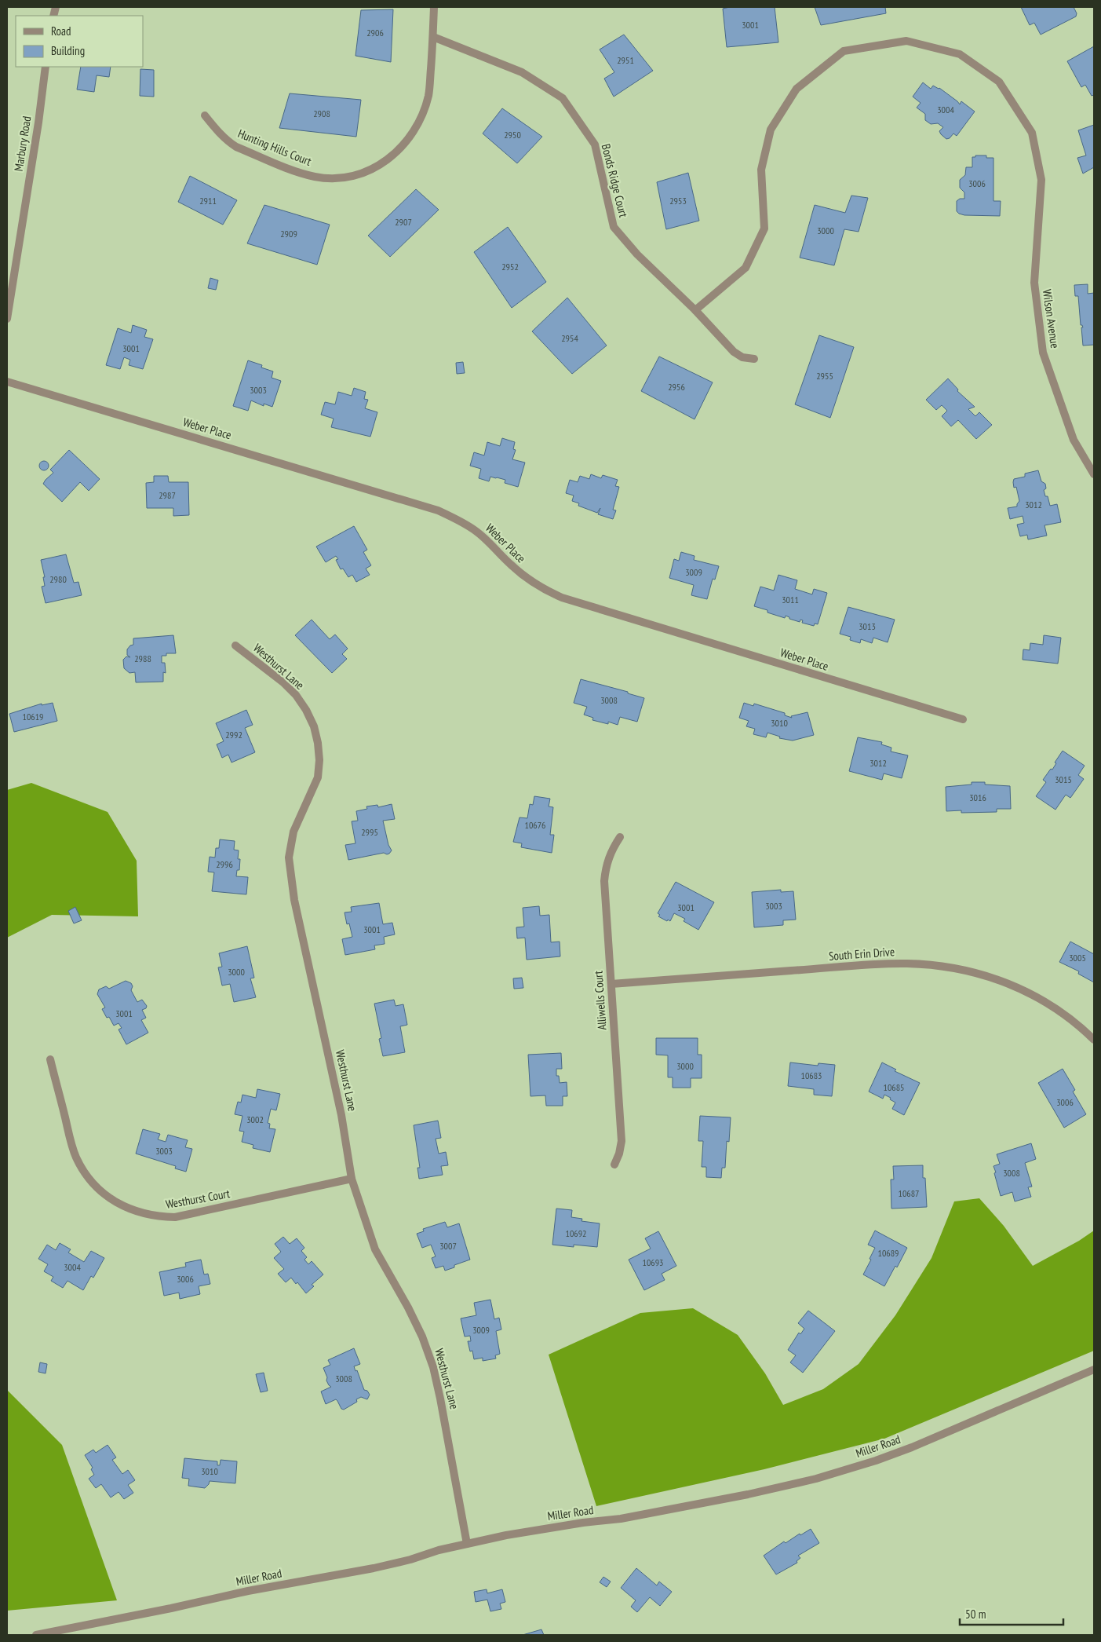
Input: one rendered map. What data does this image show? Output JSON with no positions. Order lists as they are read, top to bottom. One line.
{"streets":{"street":["Marbury Road","Hunting Hills Court","Bonds Ridge Court","Wilson Avenue","Weber Place","Westhurst Lane","South Erin Drive","Alliwells Court","Westhurst Court","Miller Road"]},"crossings":[["Hunting Hills Court","Bonds Ridge Court"],["Bonds Ridge Court","Wilson Avenue"],["Westhurst Lane","Westhurst Court"],["Westhurst Lane","Miller Road"],["South Erin Drive","Alliwells Court"]],"house_numbers":["3001","2906","2951","3004","2908","2950","3006","2911","2953","2907","3000","2909","2952","2954","3001","2955","2956","3003","2987","3012","3009","2980","3011","3013","2988","3008","10619","3010","2992","3012","3015","3016","10676","2995","2996","3003","3001","3001","3005","3000","3001","3000","10683","10685","3006","3002","3003","3008","10687","10692","3007","10689","10693","3004","3006","3009","3008","3010"],"legend":["Road","Building"],"scale_bar":"50 m"}
